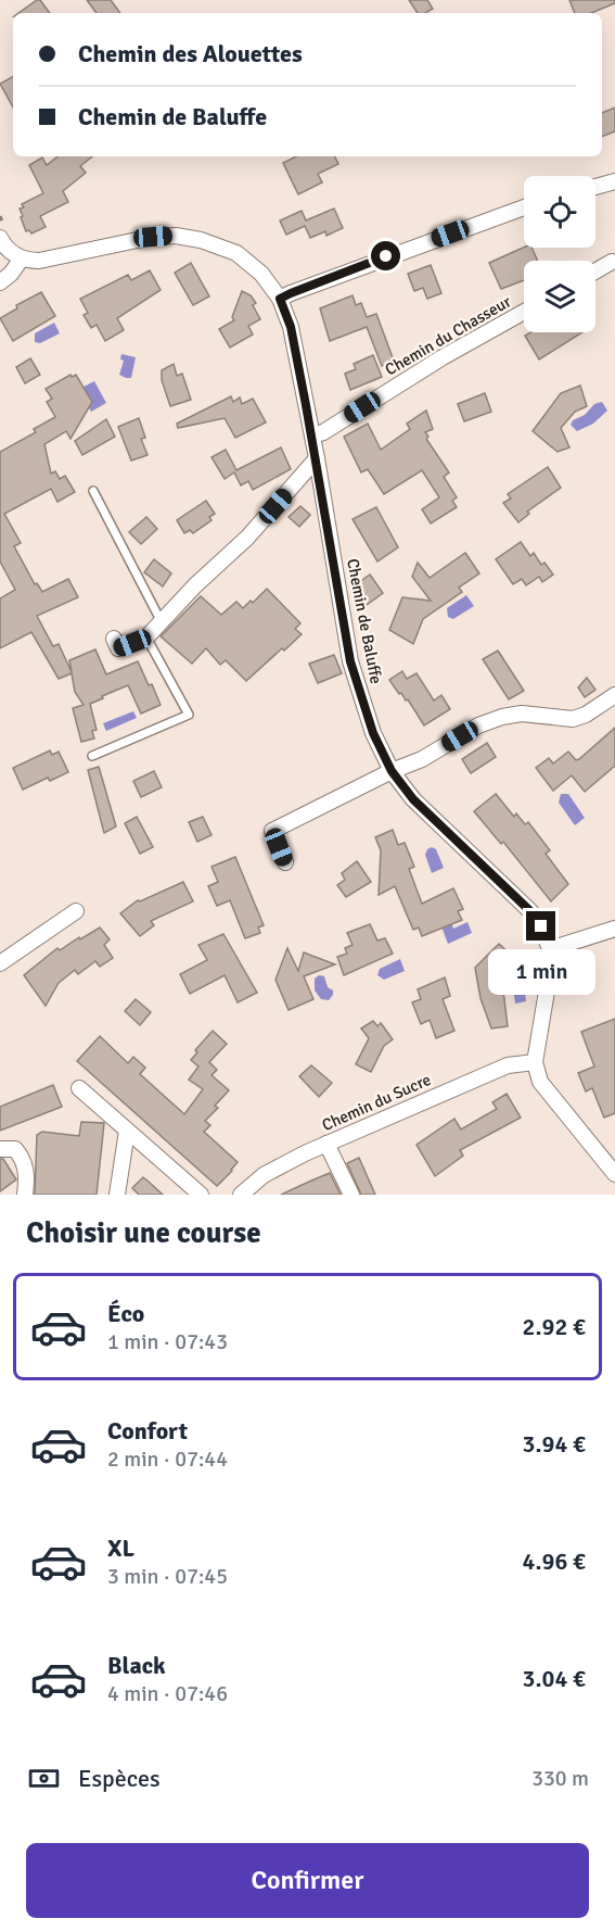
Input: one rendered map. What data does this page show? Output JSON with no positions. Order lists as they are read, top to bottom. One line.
{"streets":{"street":["Chemin du Chasseur","Chemin de Baluffe","Chemin du Sucre"]},"crossings":[["Chemin du Chasseur","Chemin de Baluffe"],["Chemin de Baluffe","Chemin du Sucre"]],"page":{"banner":["Chemin des Alouettes","Chemin de Baluffe"],"bubble":"1 min","heading":"Choisir une course","list":[{"name":"Éco","note":"1 min · 07:43","value":"2.92 €"},{"name":"Confort","note":"2 min · 07:44","value":"3.94 €"},{"name":"XL","note":"3 min · 07:45","value":"4.96 €"},{"name":"Black","note":"4 min · 07:46","value":"3.04 €"}],"pay":["Espèces","330 m"],"buttons":"Confirmer"}}
